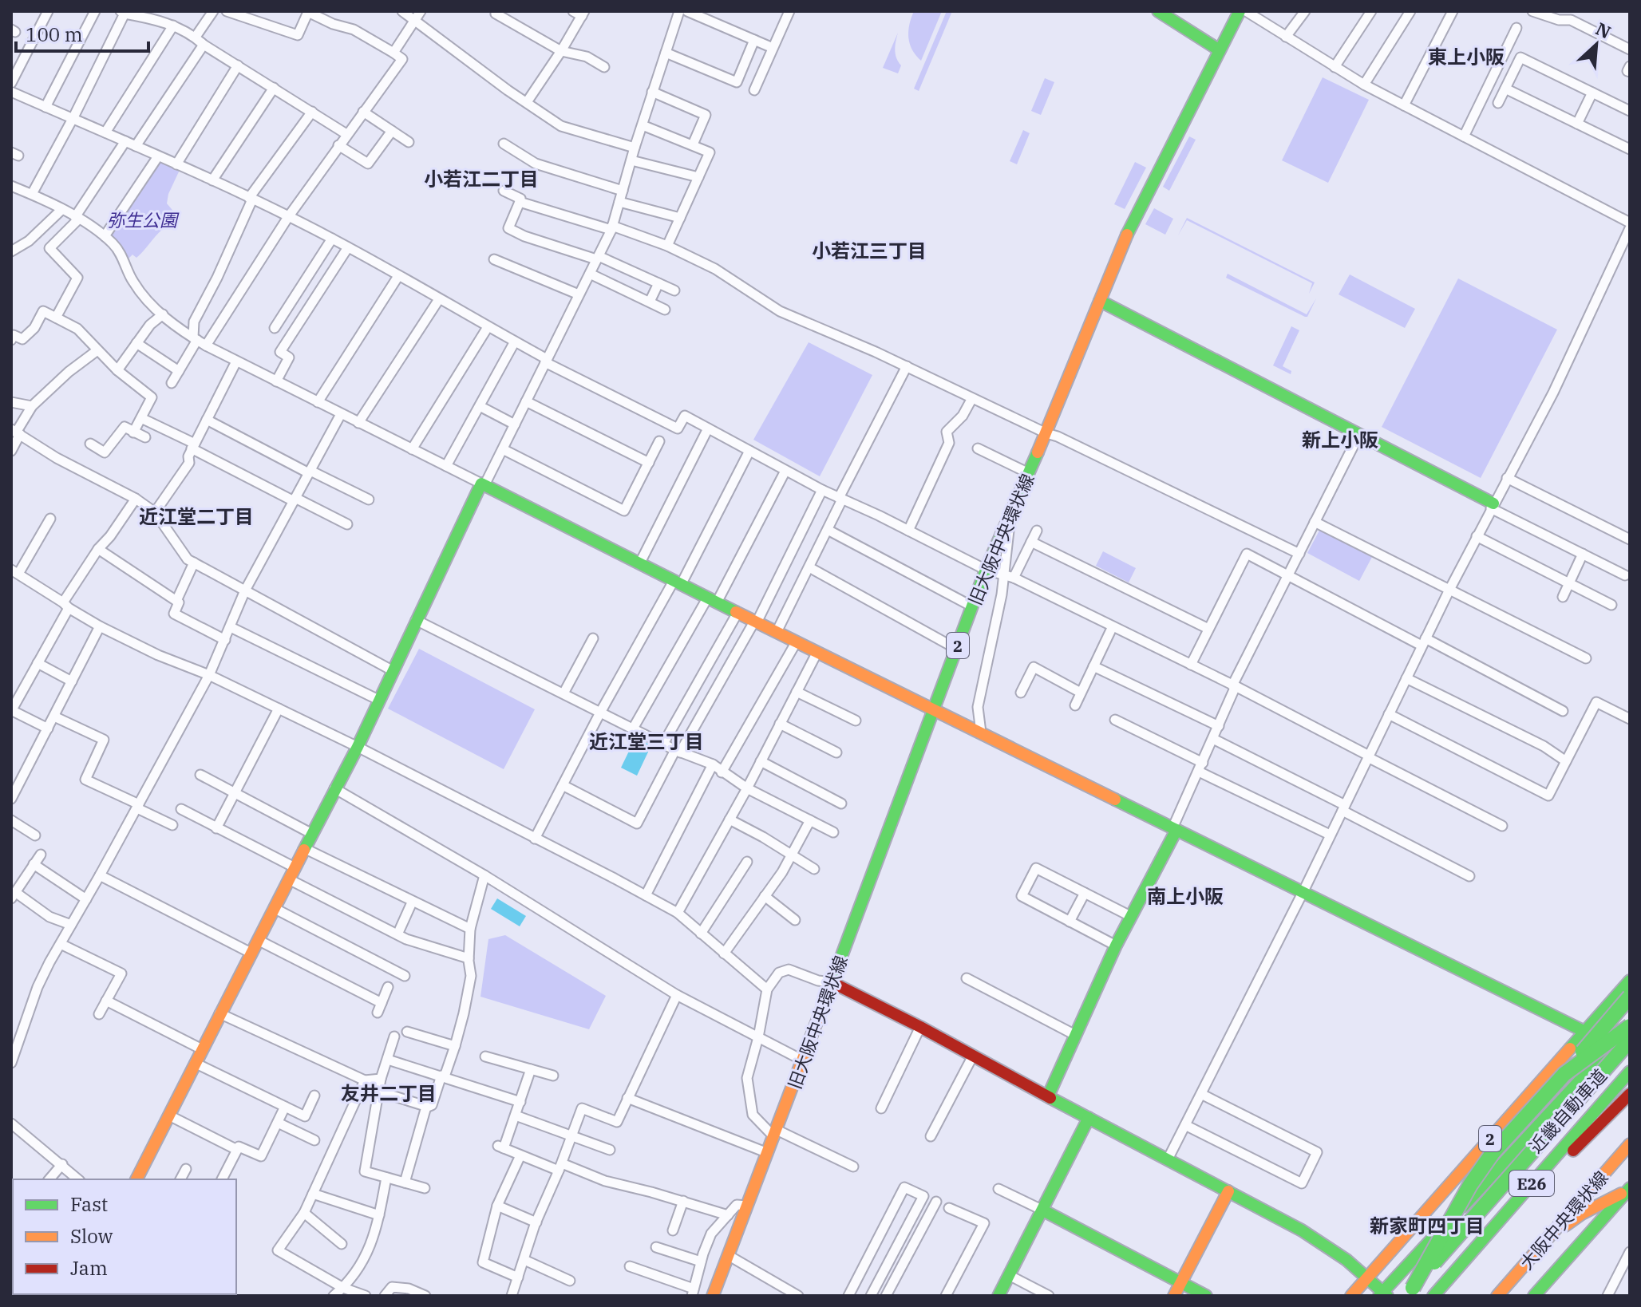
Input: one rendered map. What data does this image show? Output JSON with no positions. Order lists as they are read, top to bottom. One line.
{"streets":{"main road":["旧大阪中央環状線","2","近畿自動車道","E26","大阪中央環状線"]},"districts":["東上小阪","小若江二丁目","小若江三丁目","新上小阪","近江堂二丁目","近江堂三丁目","南上小阪","友井二丁目","新家町四丁目"],"parks":["弥生公園"],"legend":["Fast","Slow","Jam"],"scale_bar":"100 m","north":"top right"}
